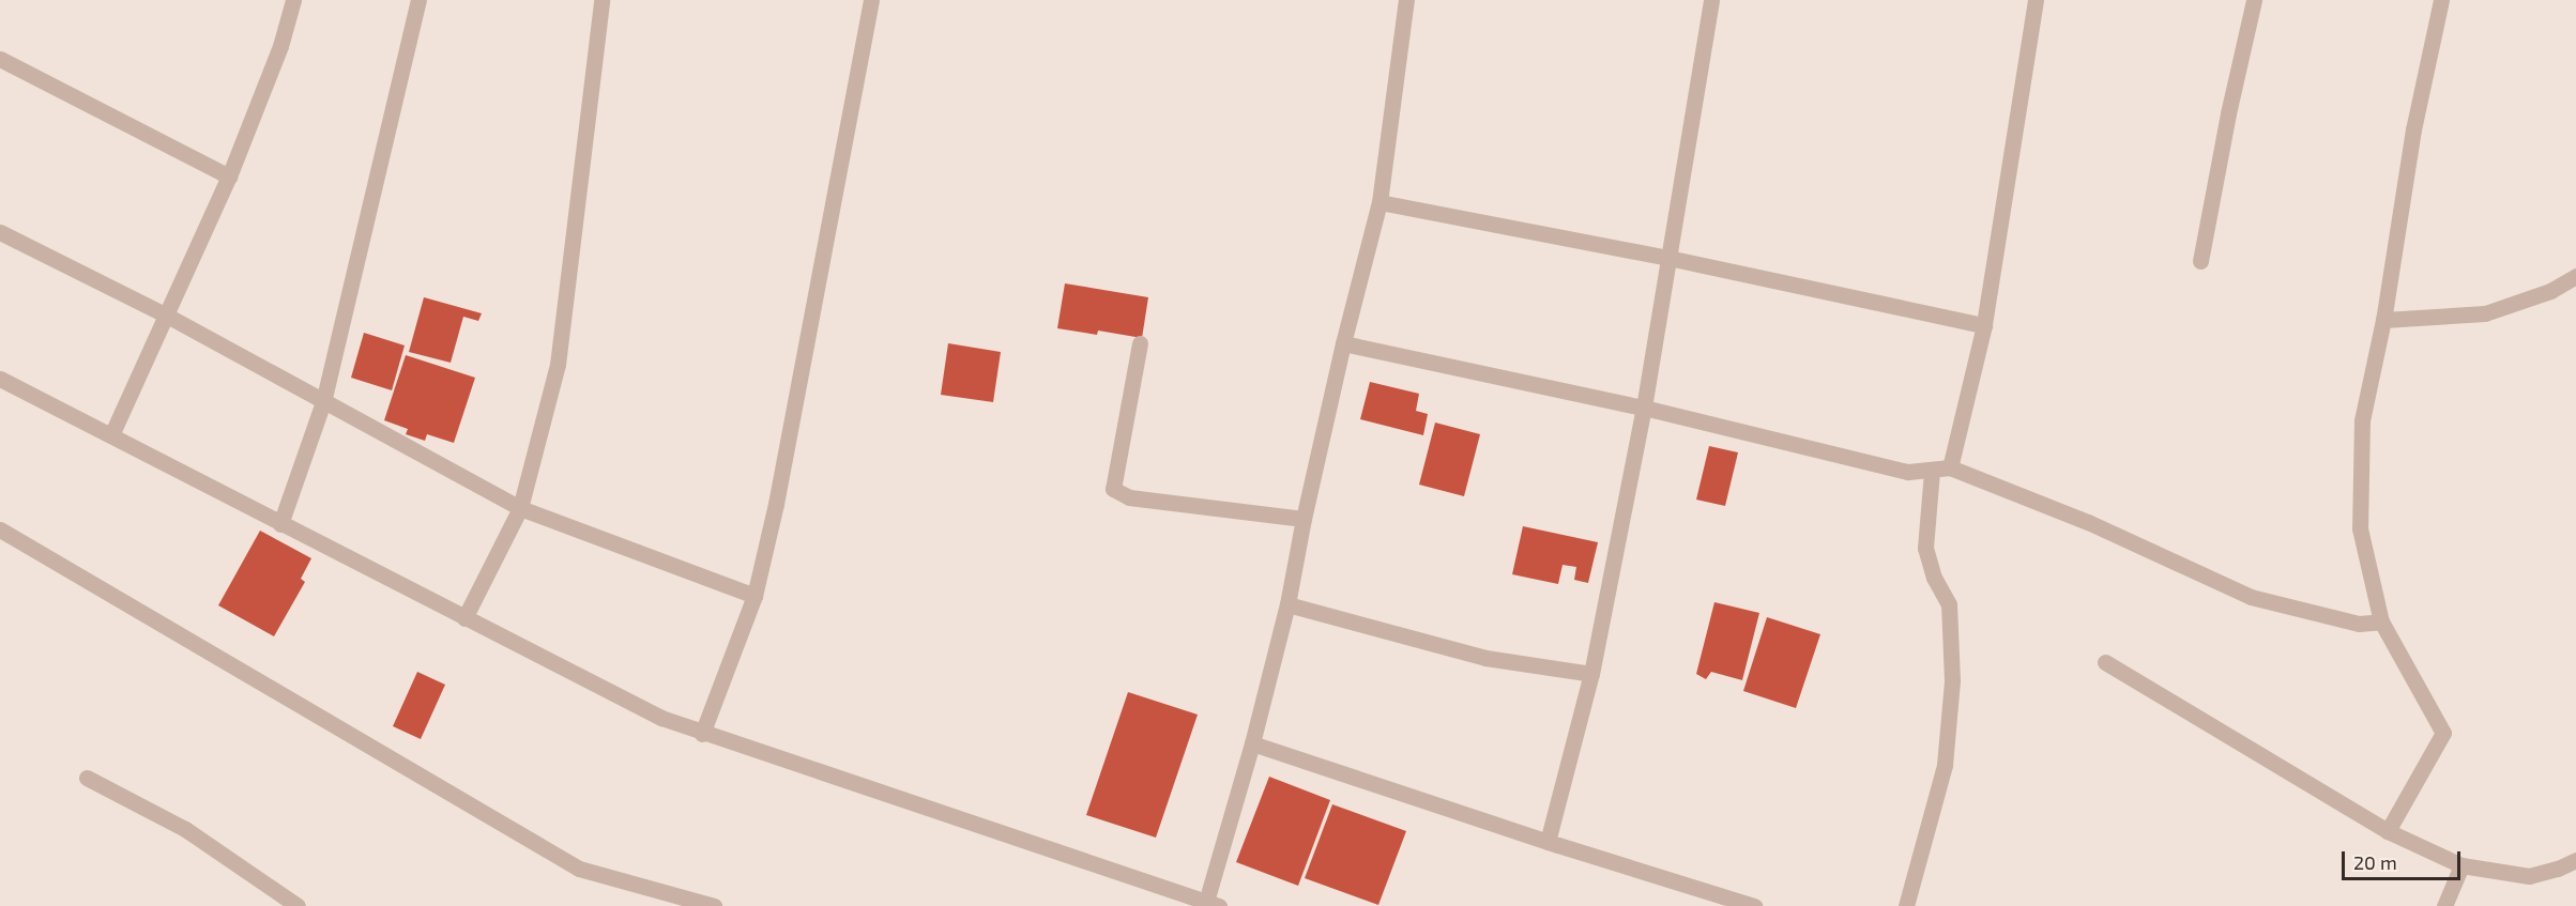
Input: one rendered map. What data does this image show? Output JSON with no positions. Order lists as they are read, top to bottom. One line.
{"scale_bar":"20 m"}
